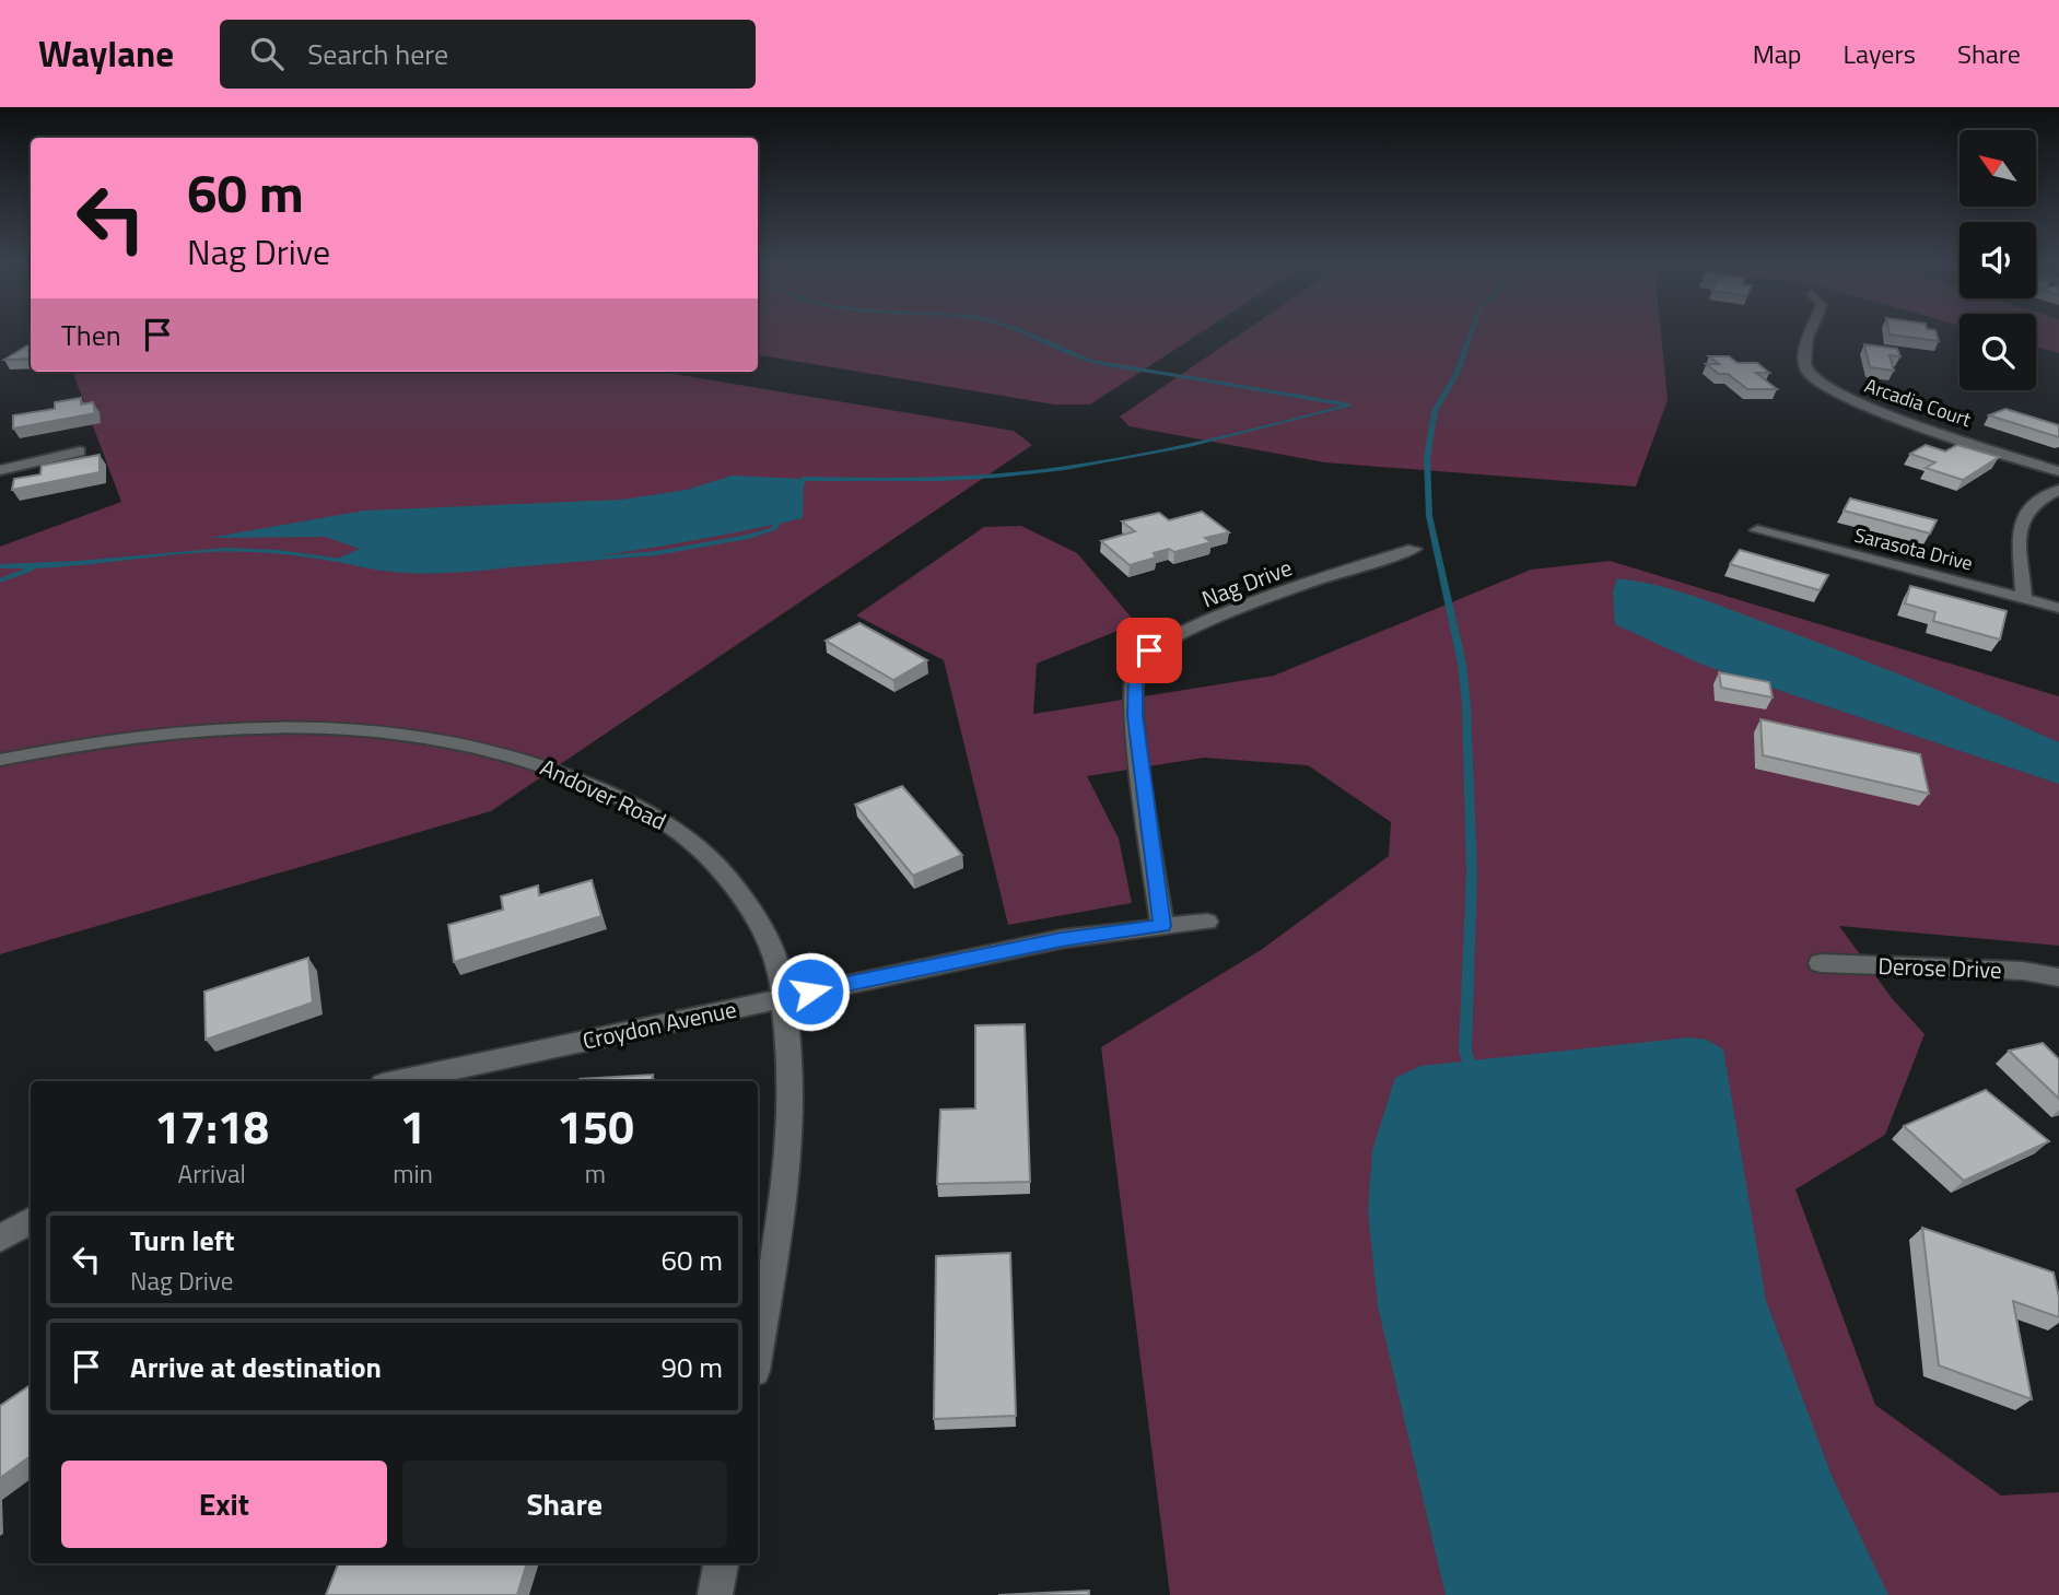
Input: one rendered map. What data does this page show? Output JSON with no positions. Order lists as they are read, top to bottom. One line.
{"streets":{"street":["Arcadia Court","Sarasota Drive","Nag Drive","Andover Road","Derose Drive","Croydon Avenue"]},"crossings":[["Nag Drive","Croydon Avenue"],["Andover Road","Croydon Avenue"]],"north":"top left","page":{"header":"Waylane","search":"Search here","nav":["Map","Layers","Share"],"turn":["60 m","Nag Drive"],"then":"Then","eta":["17:18","Arrival","1","min","150","m"],"list":[{"name":"Turn left","note":"Nag Drive","value":"60 m"},{"name":"Arrive at destination","value":"90 m"}],"buttons":["Exit","Share"]}}
